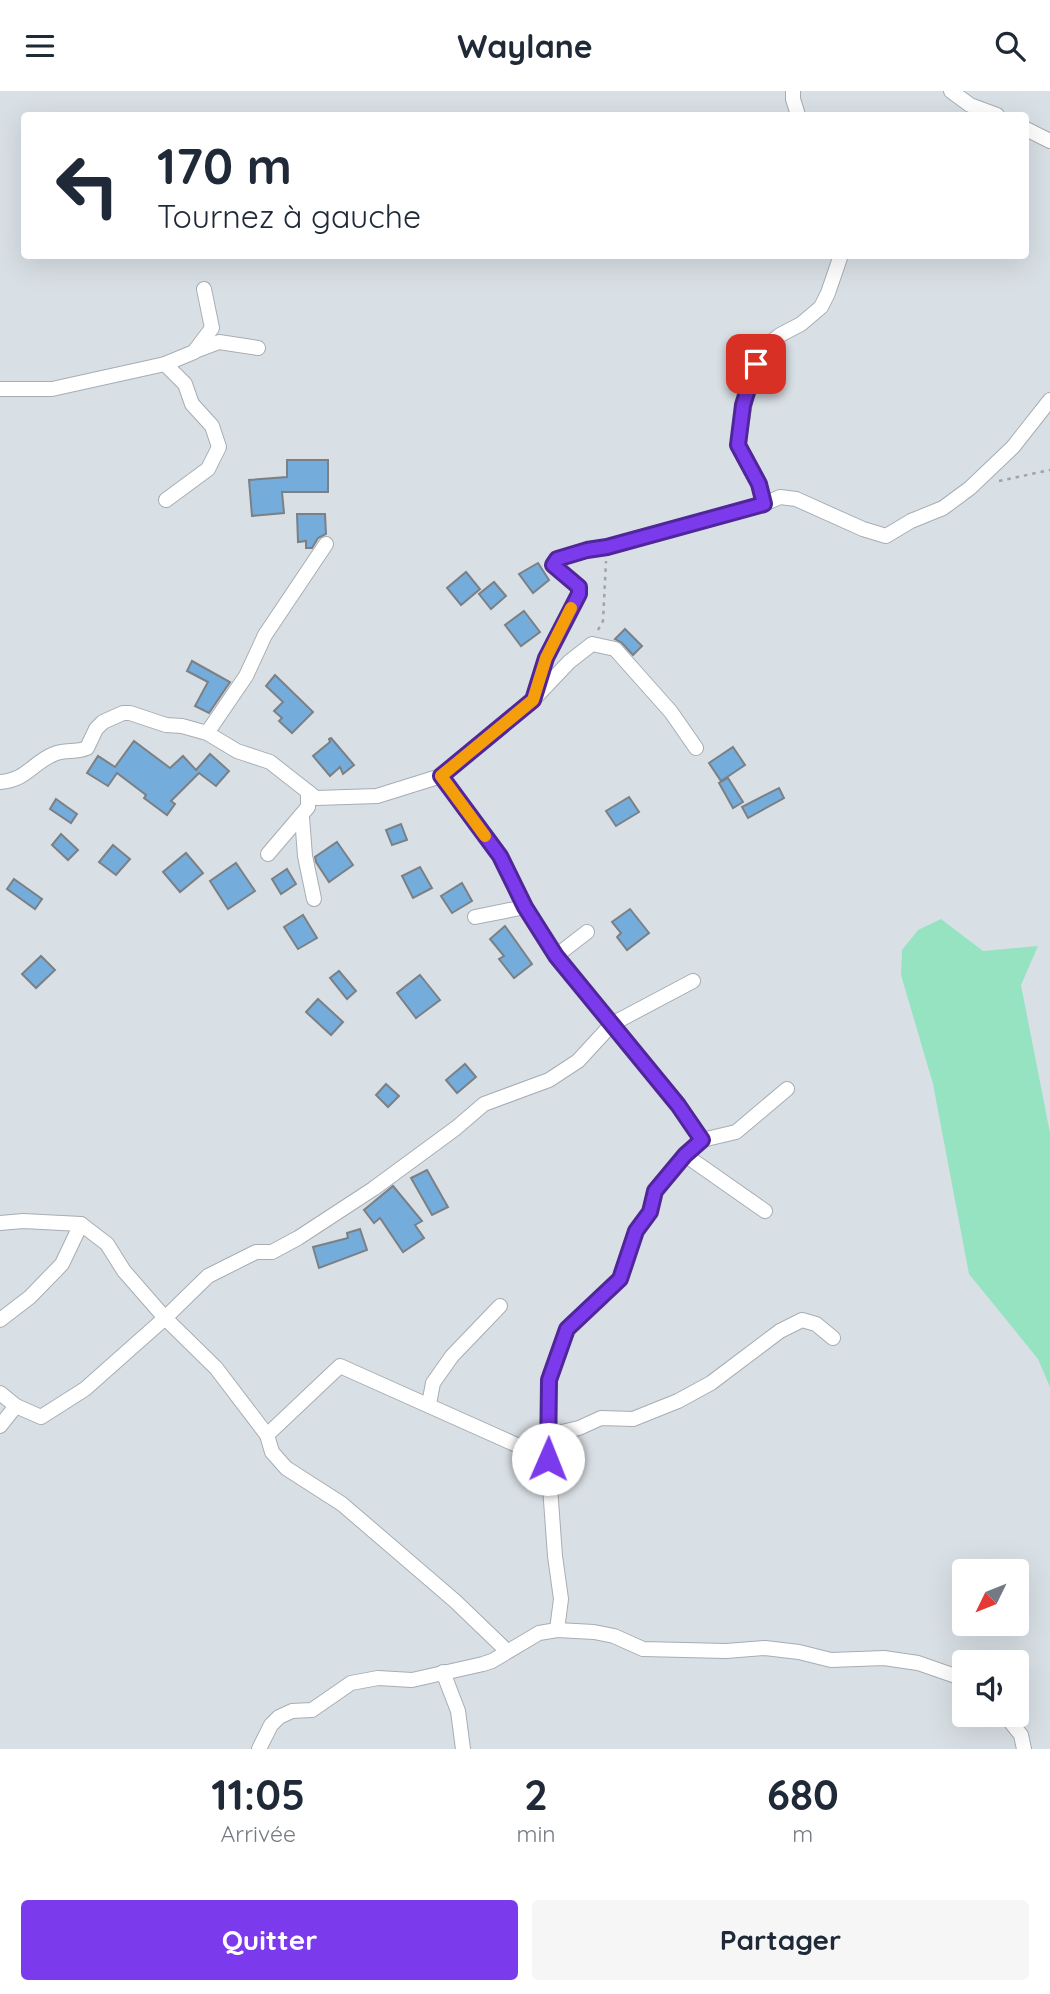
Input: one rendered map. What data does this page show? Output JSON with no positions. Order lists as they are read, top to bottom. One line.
{"north":"bottom left","page":{"header":"Waylane","turn":["170 m","Tournez à gauche"],"eta":["11:05","Arrivée","2","min","680","m"],"buttons":["Quitter","Partager"]}}
